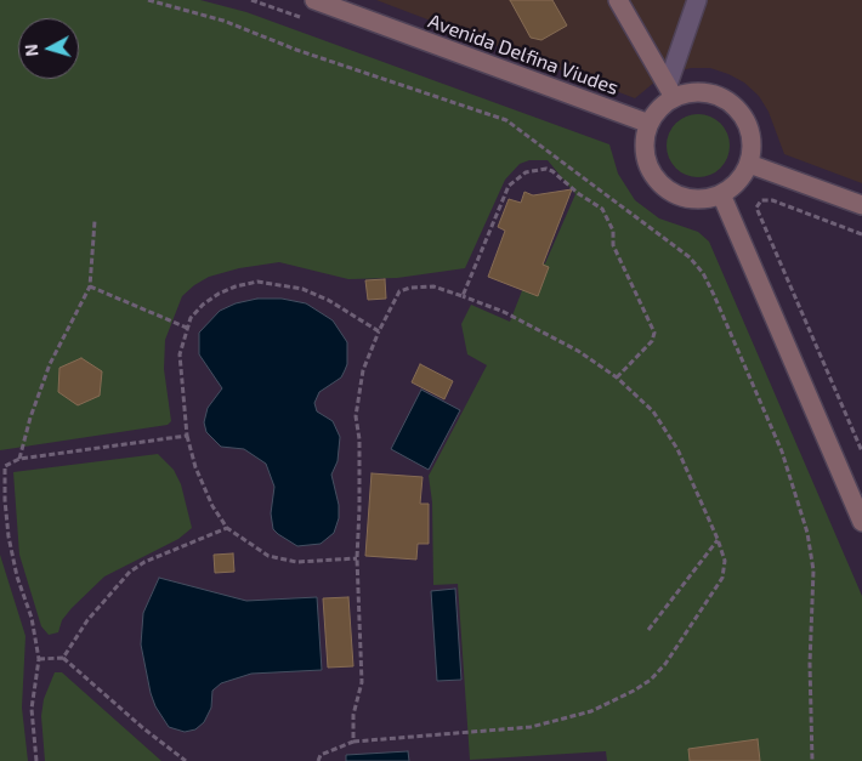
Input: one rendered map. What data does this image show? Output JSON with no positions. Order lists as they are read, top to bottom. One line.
{"streets":{"main road":["Avenida Delfina Viudes"]},"north":"left"}
